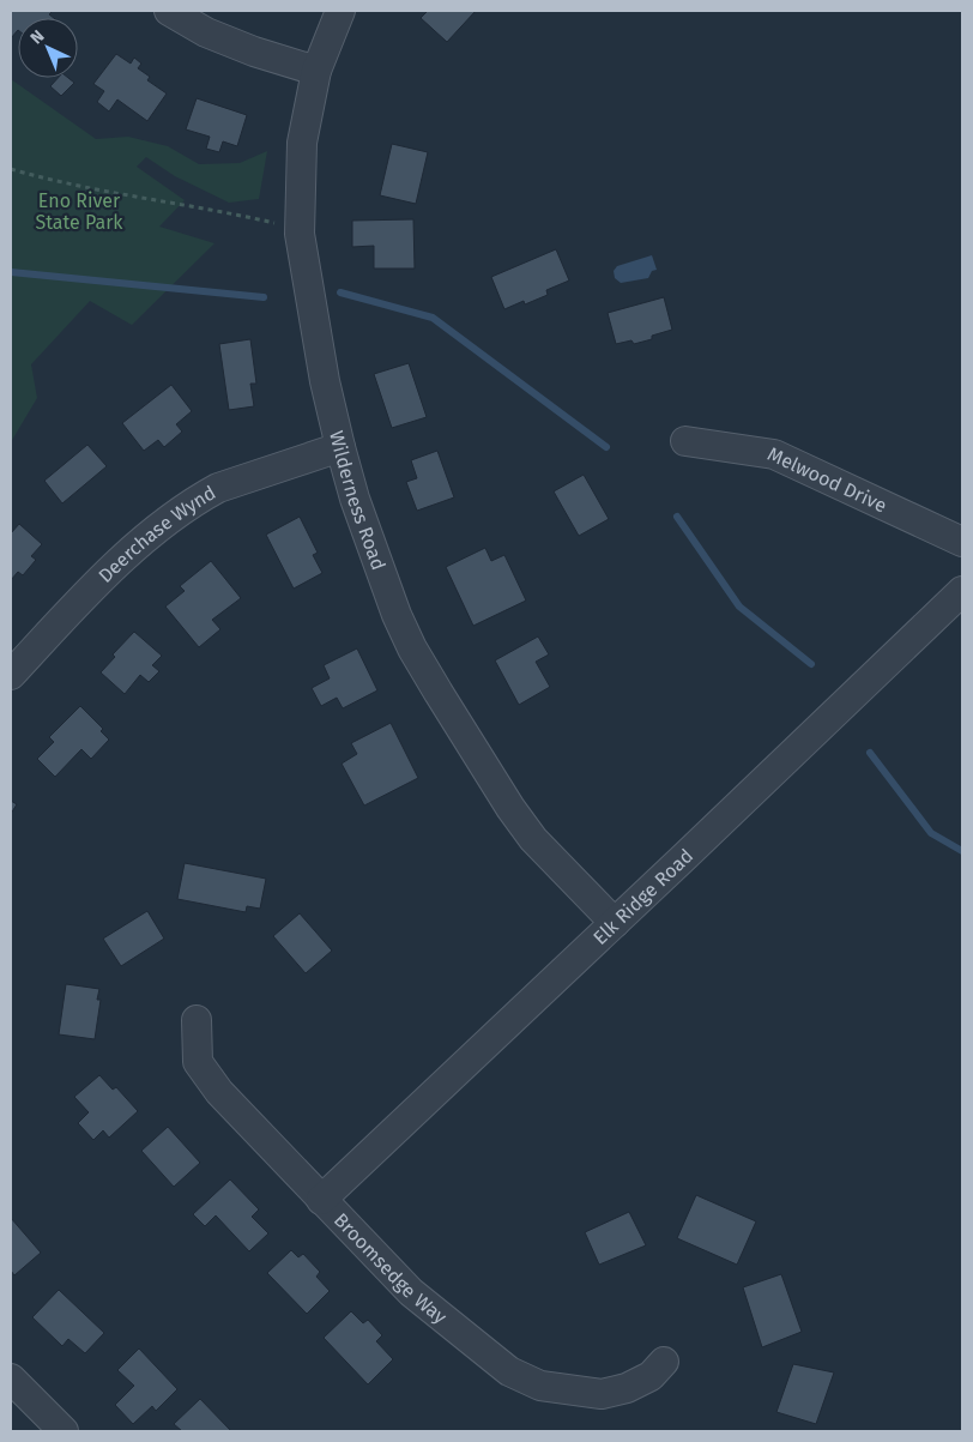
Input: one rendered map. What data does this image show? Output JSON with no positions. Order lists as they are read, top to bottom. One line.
{"streets":{"street":["Melwood Drive","Wilderness Road","Deerchase Wynd","Elk Ridge Road","Broomsedge Way"]},"crossings":[["Wilderness Road","Deerchase Wynd"],["Wilderness Road","Elk Ridge Road"],["Elk Ridge Road","Broomsedge Way"]],"parks":["Eno River State Park"],"north":"top left"}
